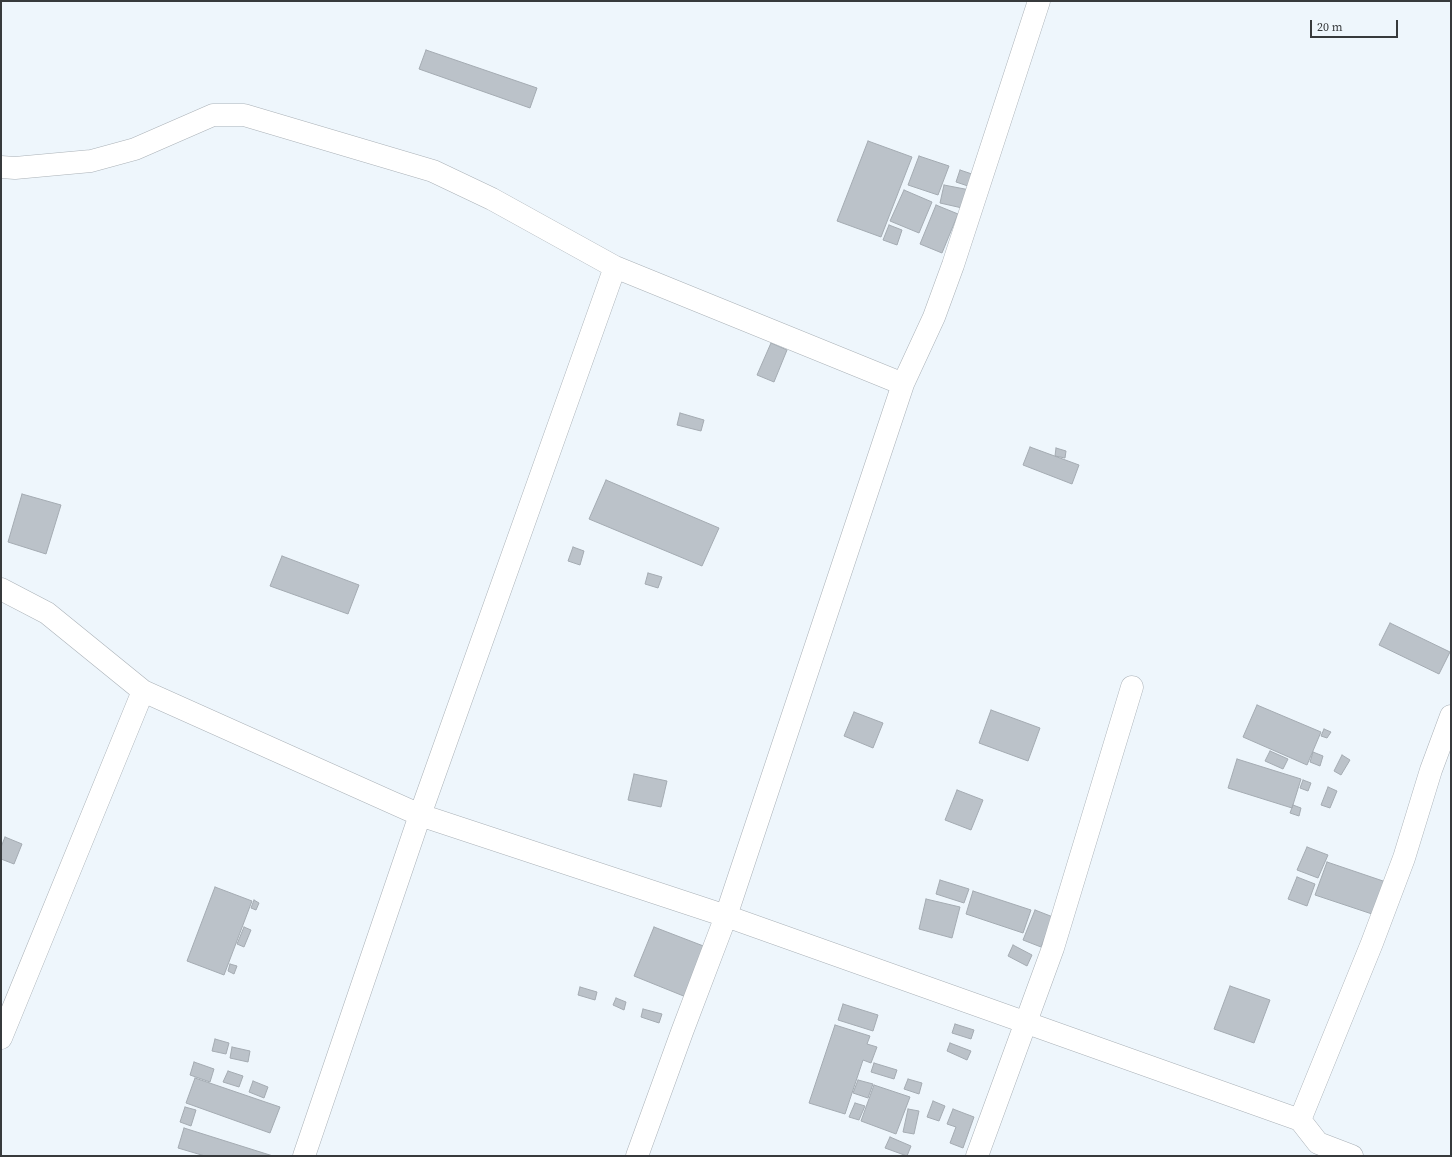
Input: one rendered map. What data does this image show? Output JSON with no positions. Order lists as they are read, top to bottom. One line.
{"scale_bar":"20 m"}
